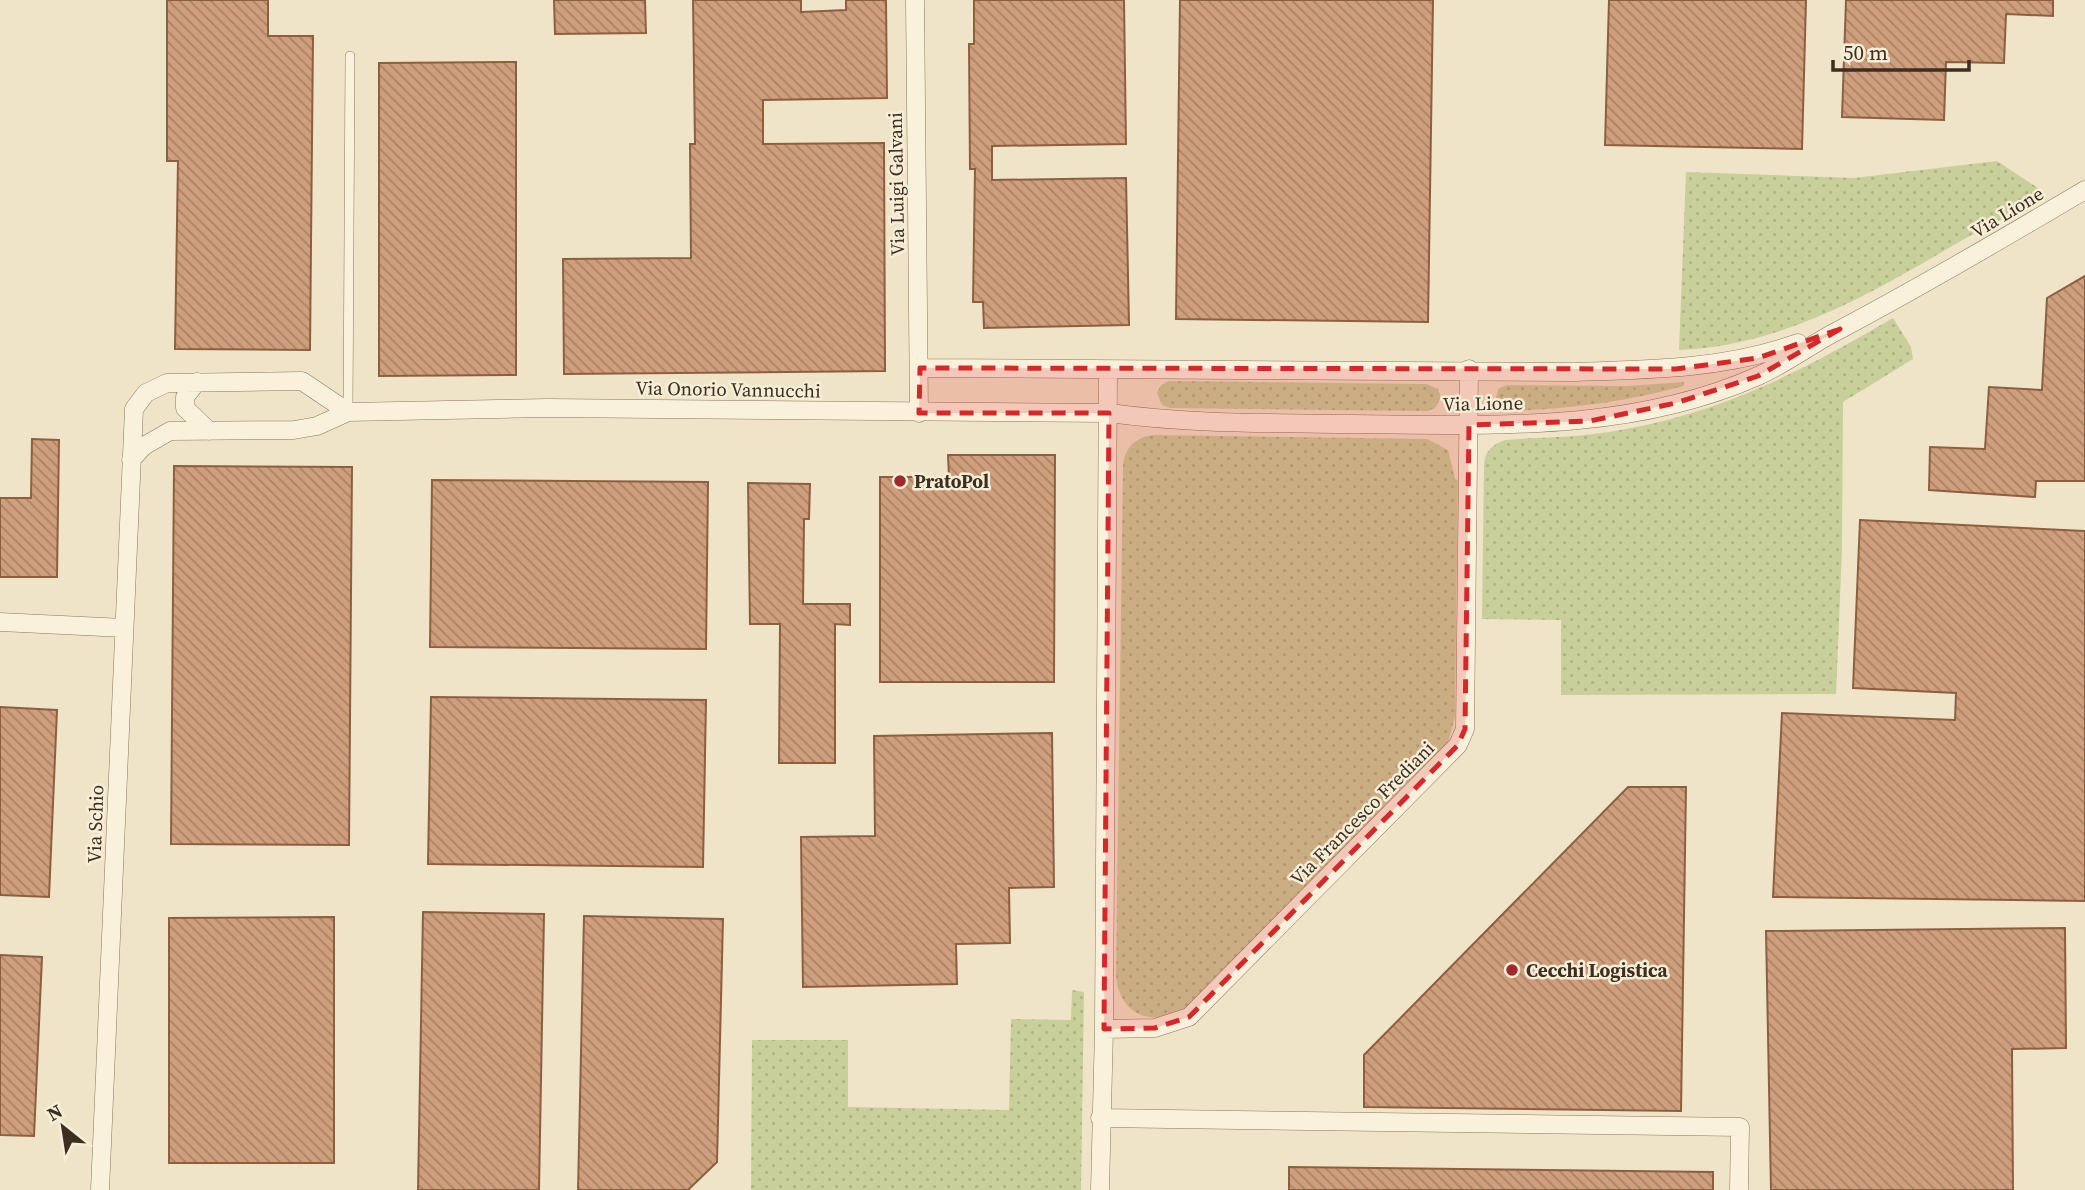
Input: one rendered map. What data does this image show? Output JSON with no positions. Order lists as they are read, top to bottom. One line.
{"streets":{"street":["Via Luigi Galvani","Via Lione","Via Onorio Vannucchi","Via Francesco Frediani","Via Schio"]},"crossings":[["Via Luigi Galvani","Via Onorio Vannucchi"],["Via Lione","Via Onorio Vannucchi"],["Via Lione","Via Francesco Frediani"],["Via Onorio Vannucchi","Via Schio"]],"places":["PratoPol","Cecchi Logistica"],"scale_bar":"50 m","north":"top left"}
